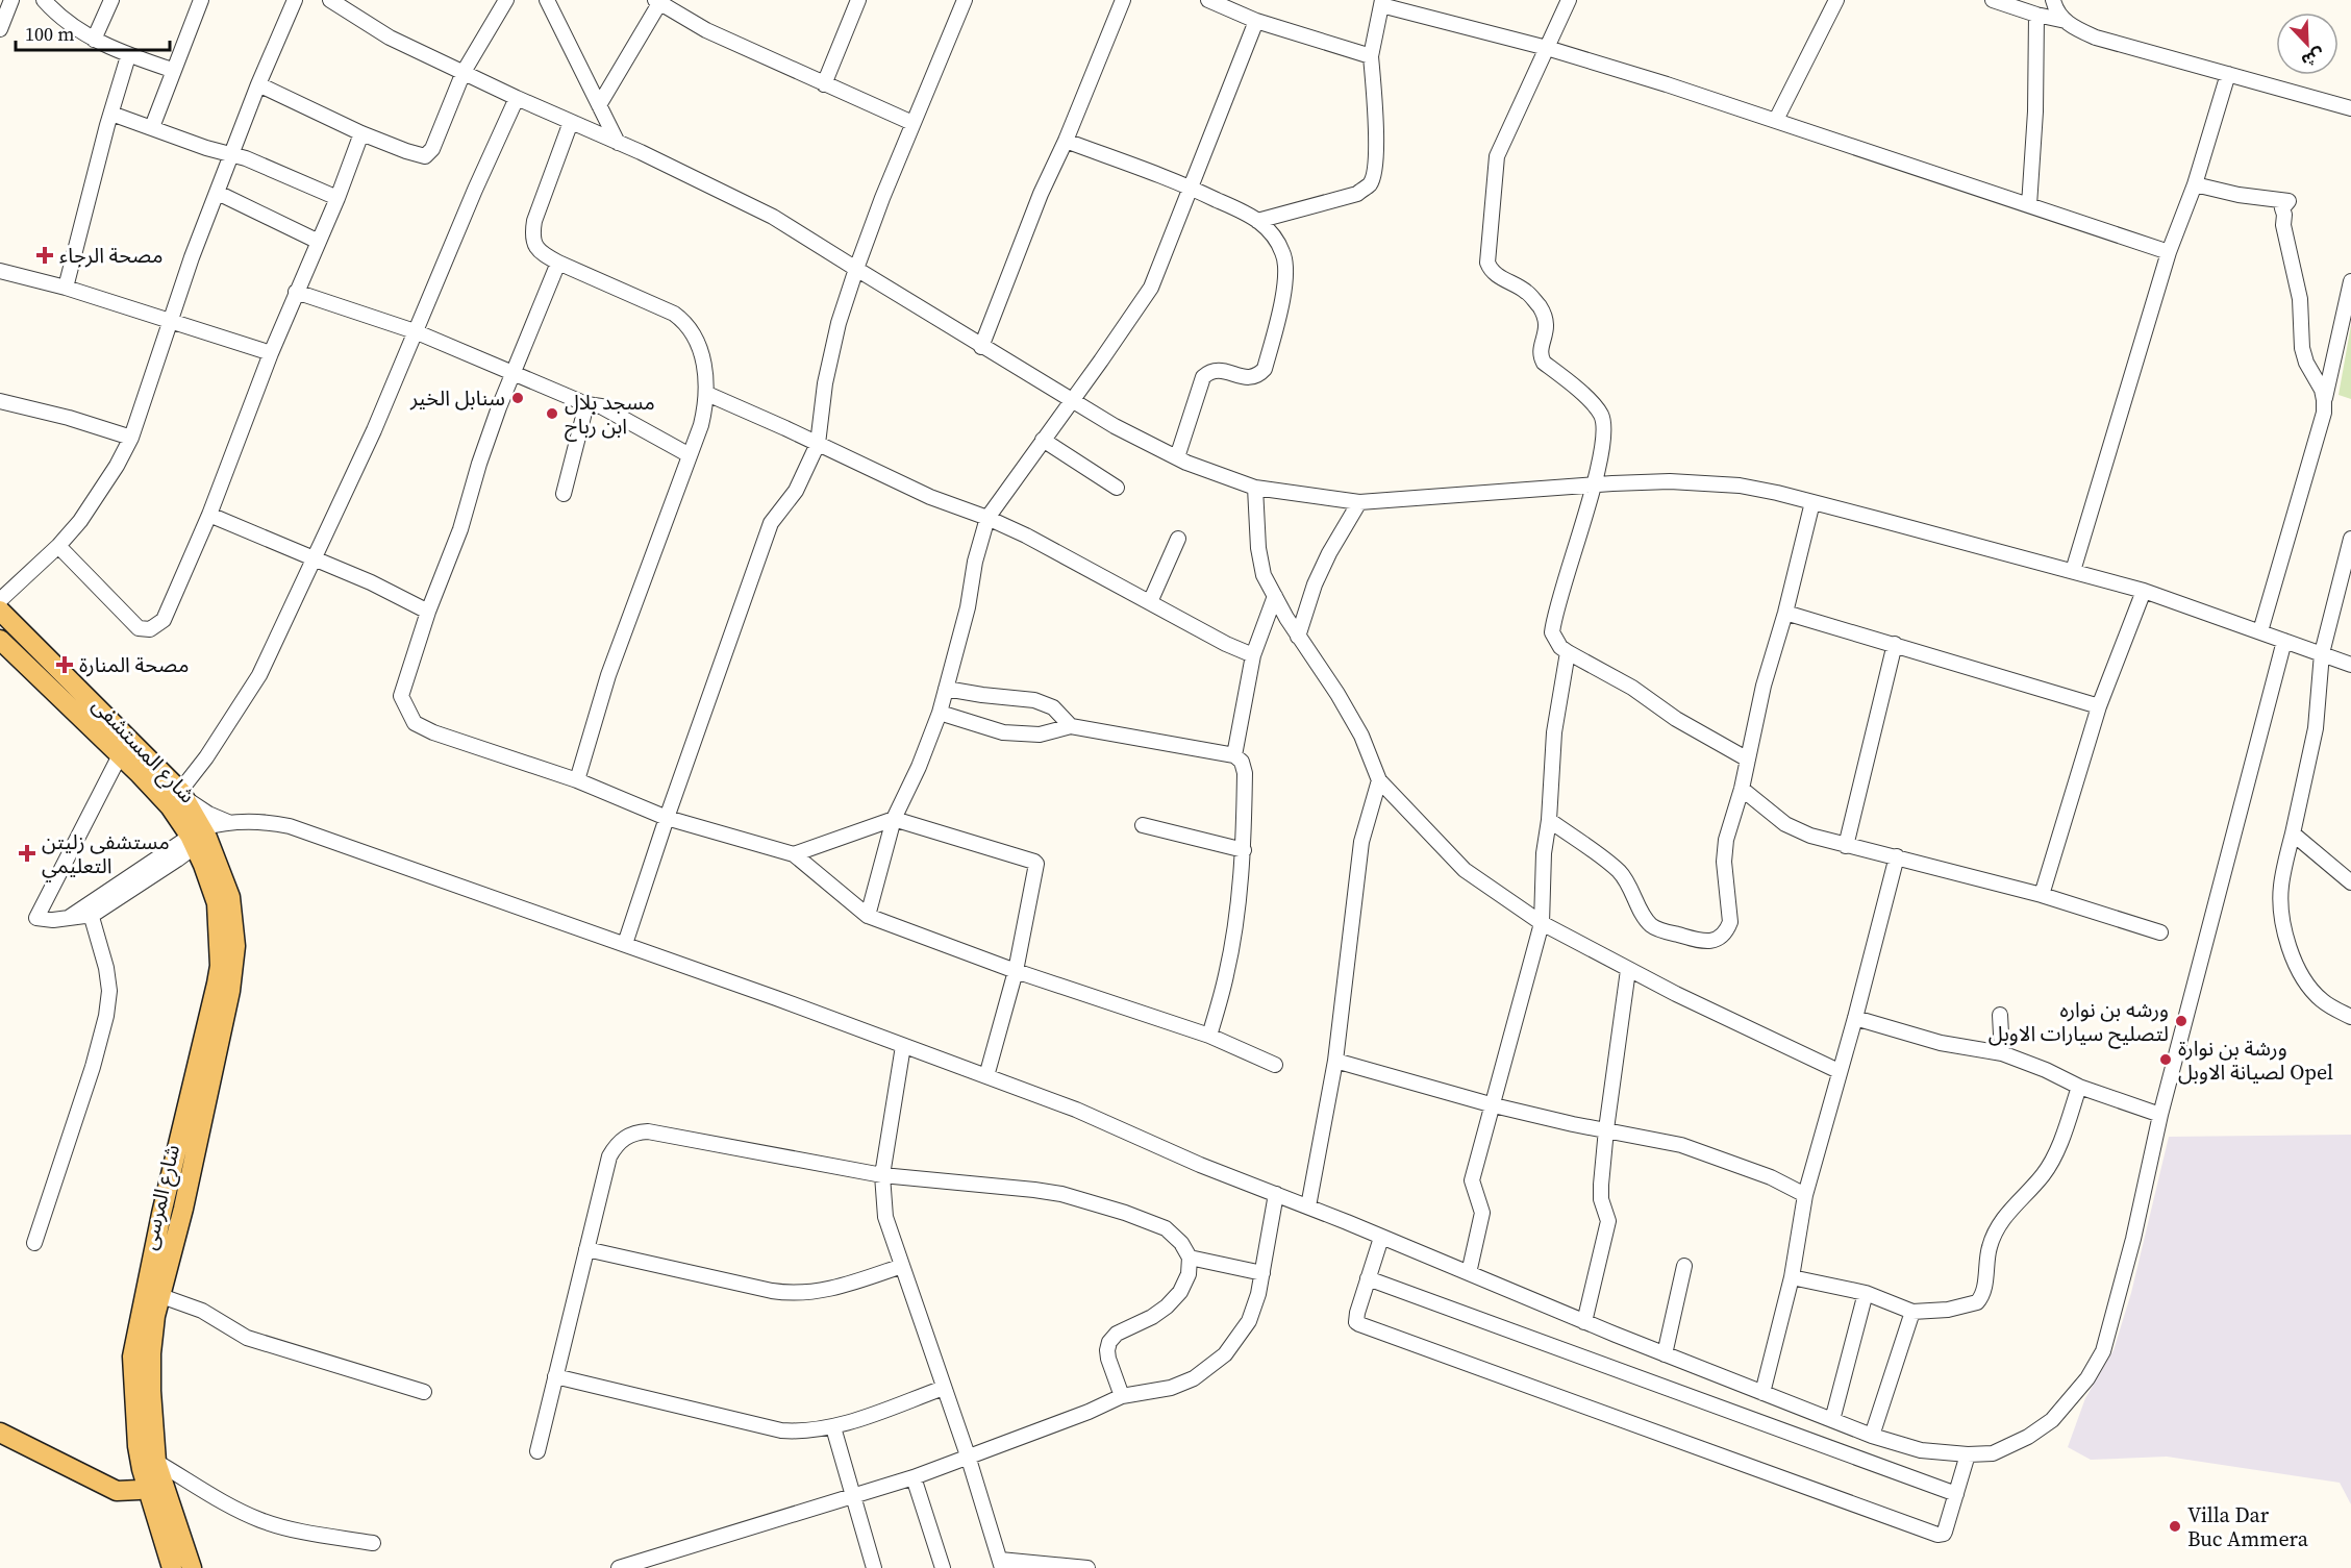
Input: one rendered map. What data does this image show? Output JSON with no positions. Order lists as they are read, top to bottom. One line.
{"streets":{"main road":["شارع المستشفى","شارع المرسى"]},"crossings":[["شارع المستشفى","شارع المرسى"]],"places":{"health":["مصحة الرجاء","مصحة المنارة","مستشفى زليتن التعليمي"],"other":["سنابل الخير","مسجد بلال ابن رباح","ورشه بن نواره لتصليح سيارات الاوبل","ورشة بن نوارة لصيانة الاوبل Opel","Villa Dar Buc Ammera"]},"scale_bar":"100 m","north":"bottom right"}
